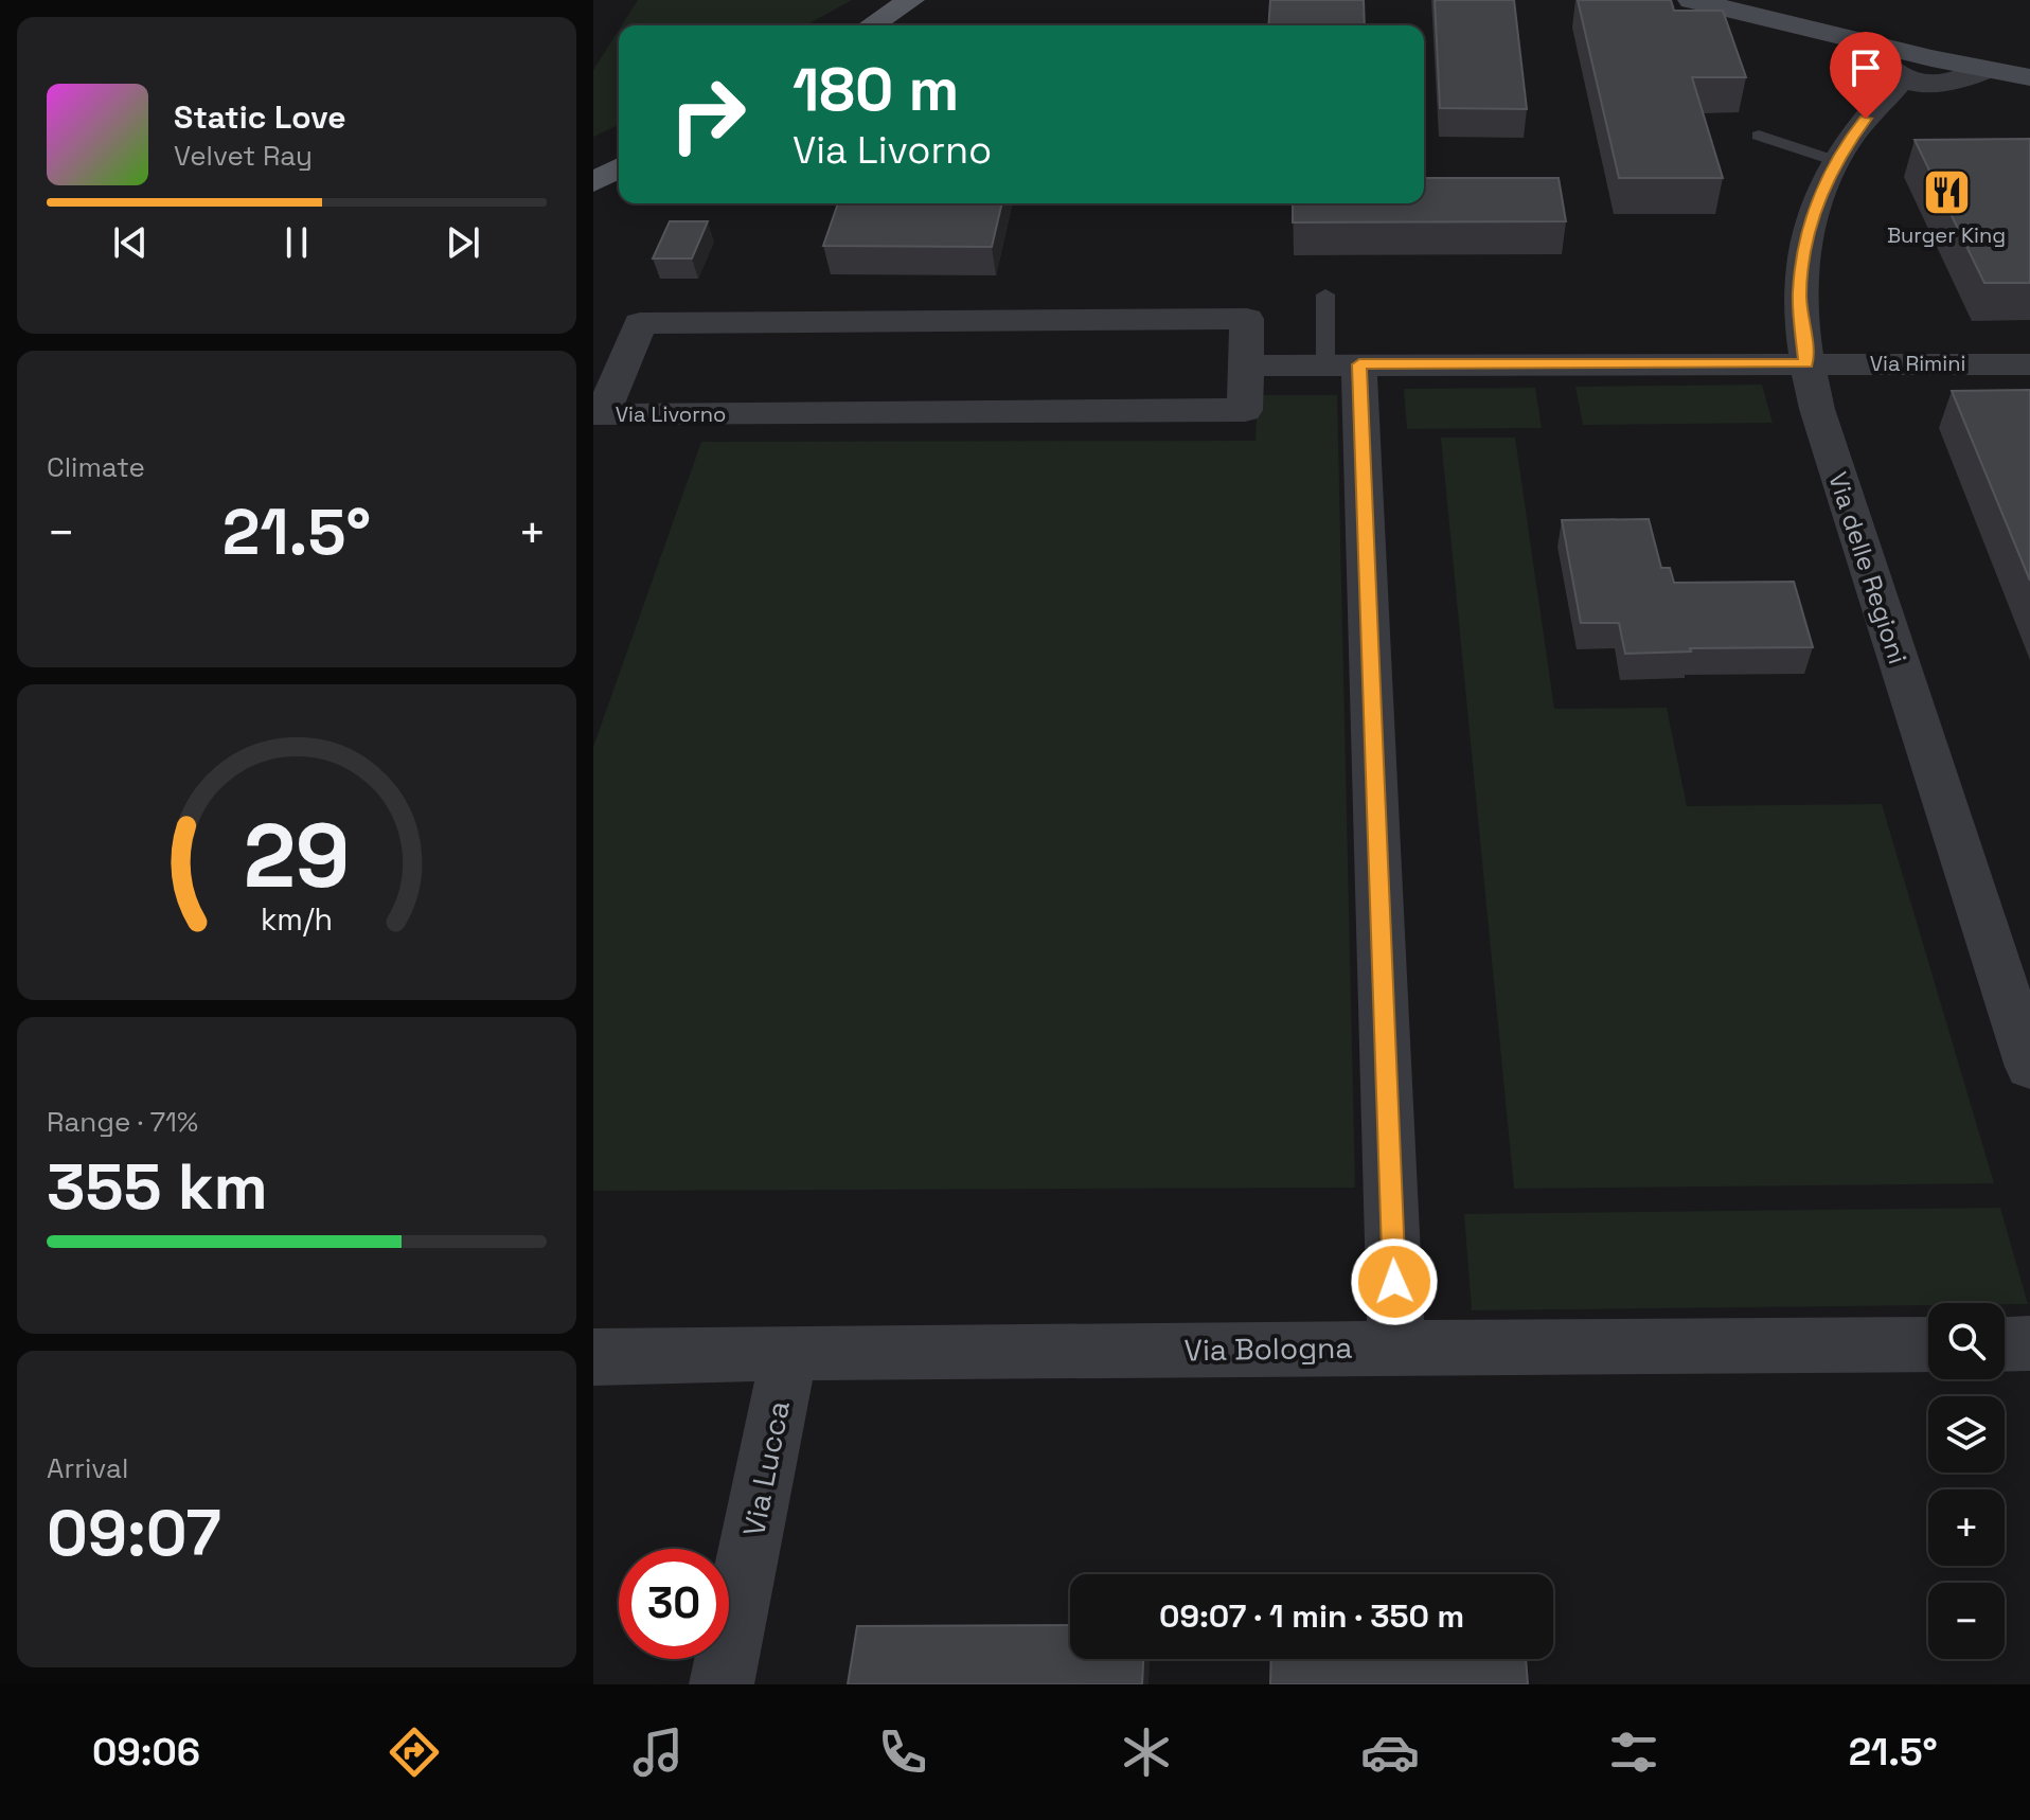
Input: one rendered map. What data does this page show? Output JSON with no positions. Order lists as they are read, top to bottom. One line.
{"streets":{"street":["Via Rimini","Via Livorno","Via delle Regioni","Via Bologna","Via Lucca"]},"crossings":[["Via Rimini","Via delle Regioni"],["Via Bologna","Via Lucca"]],"places":{"restaurant":["Burger King"]},"page":{"turn":["180 m","Via Livorno"],"song":["Static Love","Velvet Ray"],"tile":["Climate",["Range · 71%","355 km"],["Arrival","09:07"]],"heat":["−","21.5°","+"],"map_buttons":["+","−"],"limit":"30","trip":"09:07 · 1 min · 350 m","tabs":["09:06","21.5°"],"gauge":["29","km/h"]}}
